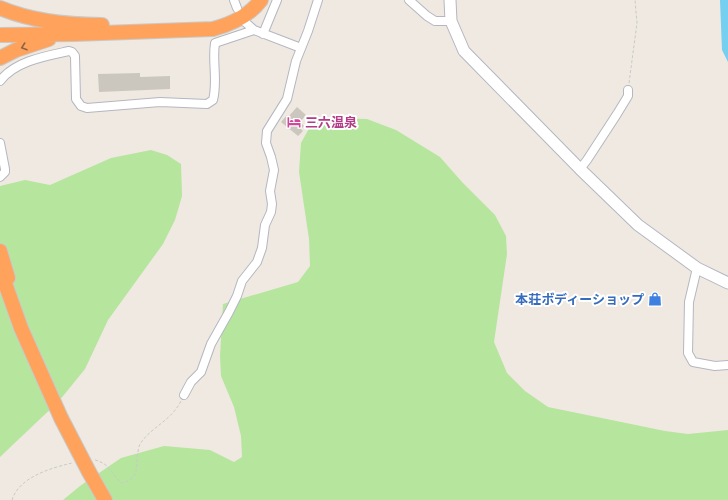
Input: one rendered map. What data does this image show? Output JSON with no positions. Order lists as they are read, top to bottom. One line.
{"places":{"hotel":["三六温泉"],"shop":["本荘ボディーショップ"]}}
